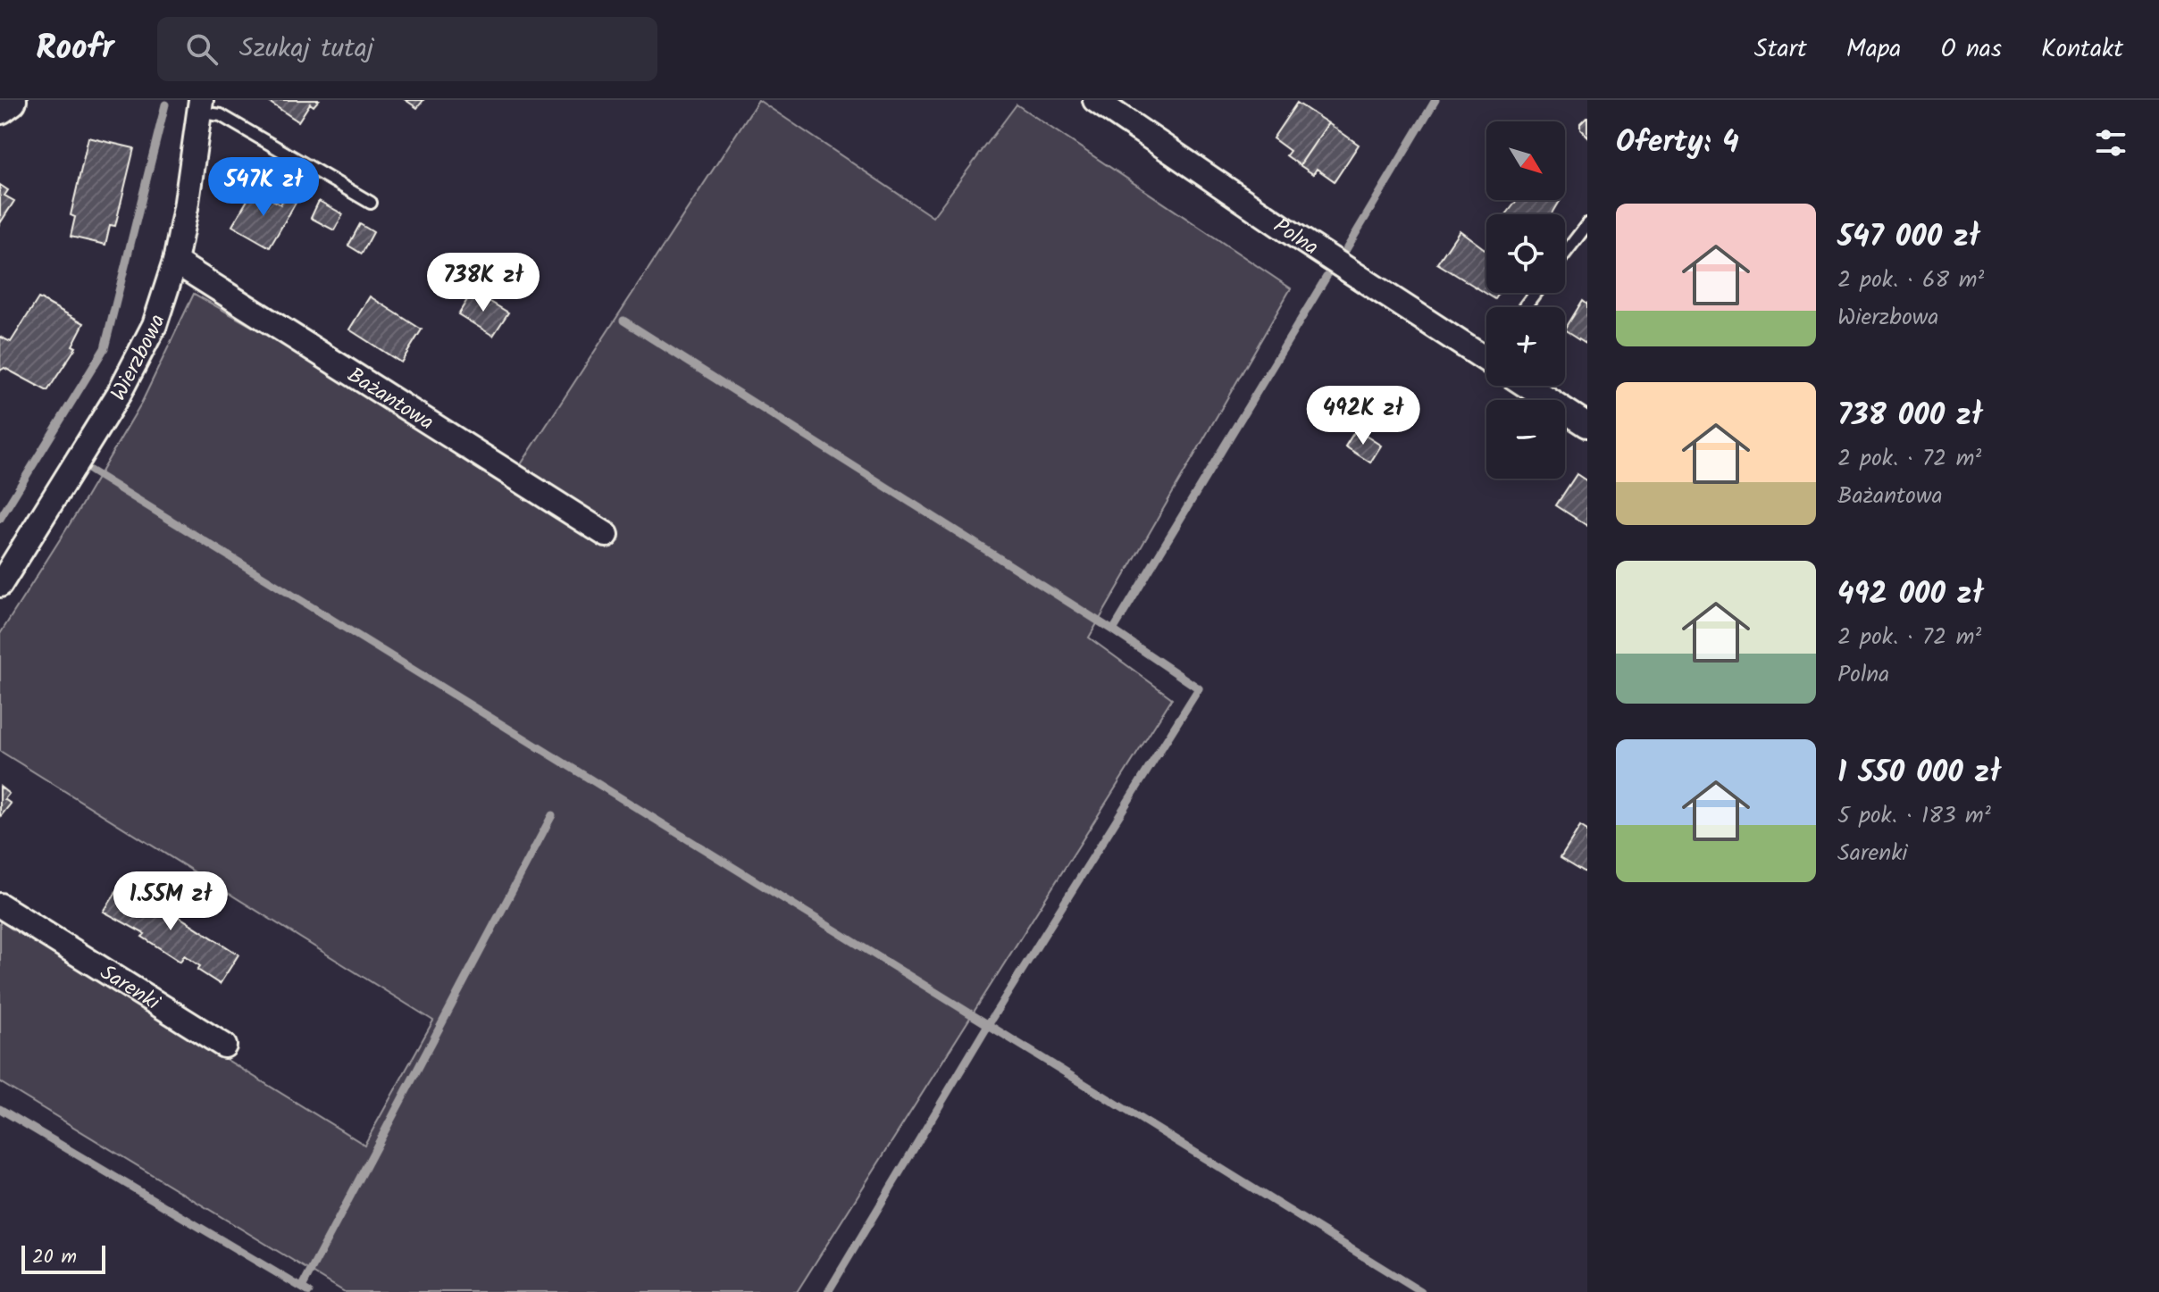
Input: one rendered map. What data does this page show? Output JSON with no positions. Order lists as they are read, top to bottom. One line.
{"streets":{"street":["Polna","Wierzbowa","Bażantowa","Sarenki"]},"crossings":[["Wierzbowa","Bażantowa"]],"scale_bar":"20 m","north":"bottom right","page":{"header":"Roofr","search":"Szukaj tutaj","nav":["Start","Mapa","O nas","Kontakt"],"heading":"Oferty: 4","map_buttons":["+","−"],"price":["547K zł","738K zł","492K zł","1.55M zł"],"list":[{"name":"547 000 zł","note":"2 pok. · 68 m² · Wierzbowa"},{"name":"738 000 zł","note":"2 pok. · 72 m² · Bażantowa"},{"name":"492 000 zł","note":"2 pok. · 72 m² · Polna"},{"name":"1 550 000 zł","note":"5 pok. · 183 m² · Sarenki"}],"scale":"20 m"}}
